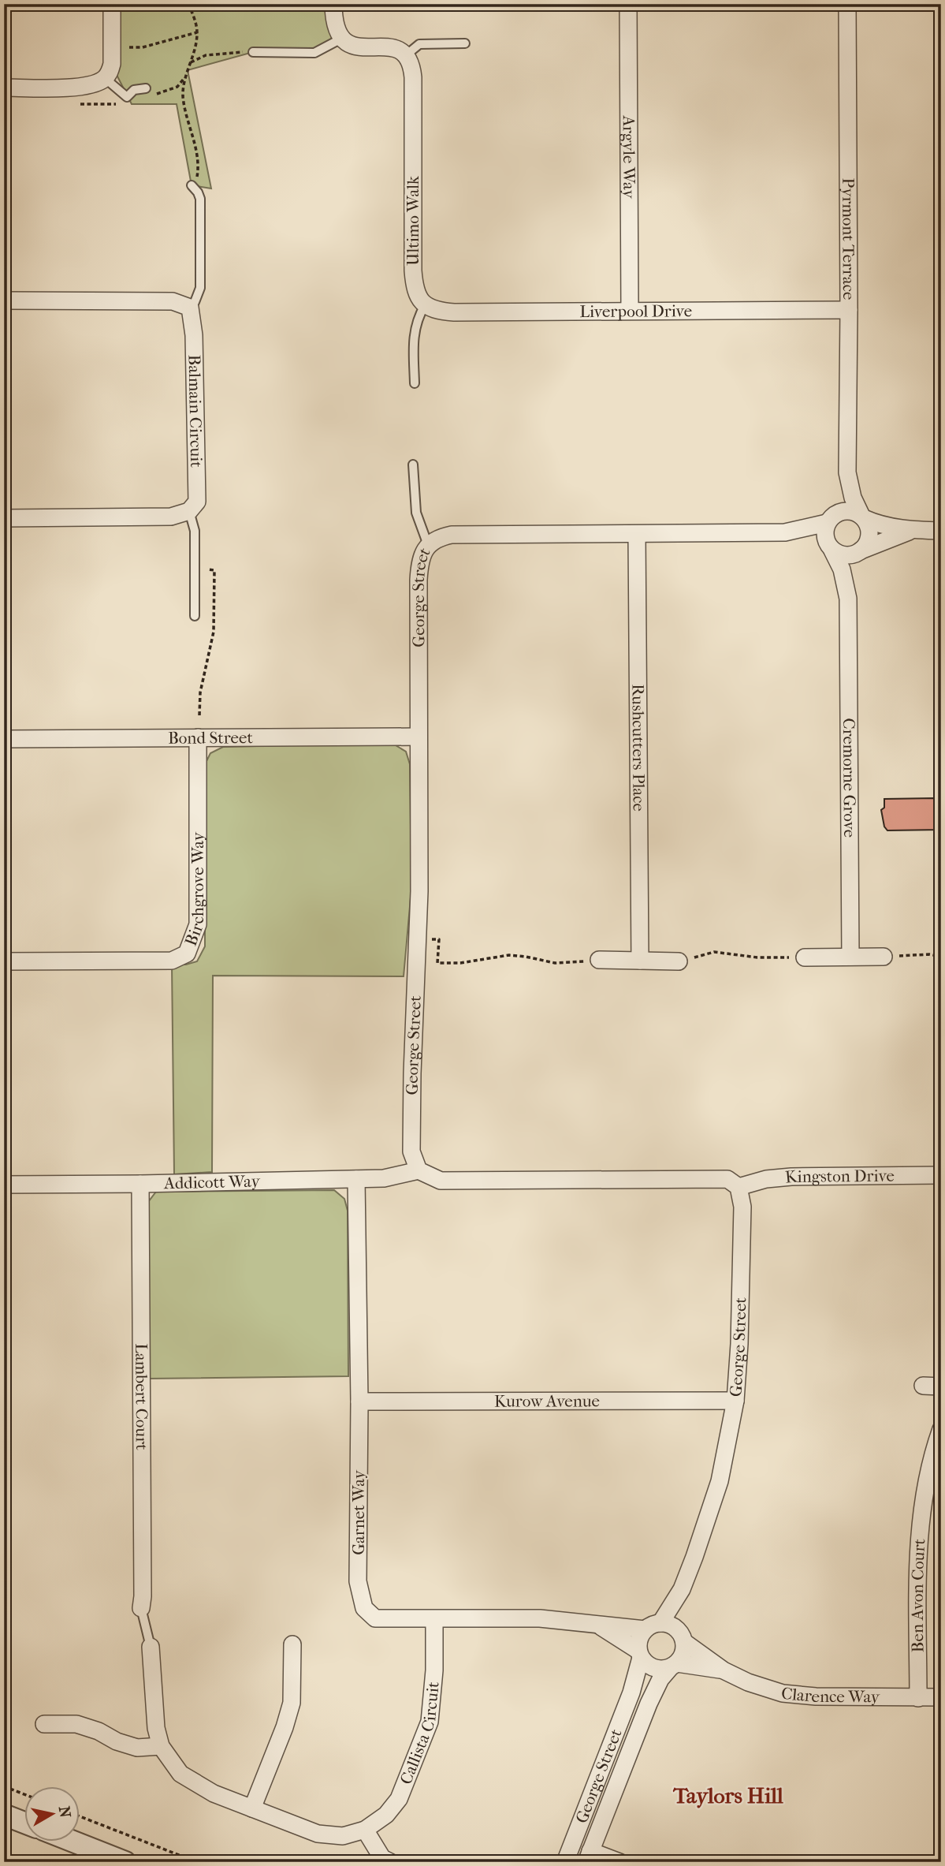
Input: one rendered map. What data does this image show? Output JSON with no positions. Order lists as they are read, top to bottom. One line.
{"streets":{"street":["Argyle Way","Ultimo Walk","Pyrmont Terrace","Liverpool Drive","Balmain Circuit","George Street","Bond Street","Rushcutters Place","Cremorne Grove","Birchgrove Way","Kingston Drive","Addicott Way","Lambert Court","Kurow Avenue","Garnet Way","Ben Avon Court","Clarence Way","Callista Circuit"]},"crossings":[["Argyle Way","Liverpool Drive"],["Ultimo Walk","Liverpool Drive"],["Pyrmont Terrace","Liverpool Drive"],["Pyrmont Terrace","George Street"],["Pyrmont Terrace","Cremorne Grove"],["George Street","Bond Street"],["George Street","Rushcutters Place"],["George Street","Cremorne Grove"],["George Street","Kingston Drive"],["George Street","Addicott Way"],["George Street","Kurow Avenue"],["George Street","Garnet Way"],["George Street","Clarence Way"],["Bond Street","Birchgrove Way"],["Addicott Way","Lambert Court"],["Addicott Way","Garnet Way"],["Kurow Avenue","Garnet Way"],["Garnet Way","Clarence Way"],["Garnet Way","Callista Circuit"],["Ben Avon Court","Clarence Way"]],"districts":["Taylors Hill"],"north":"right"}
